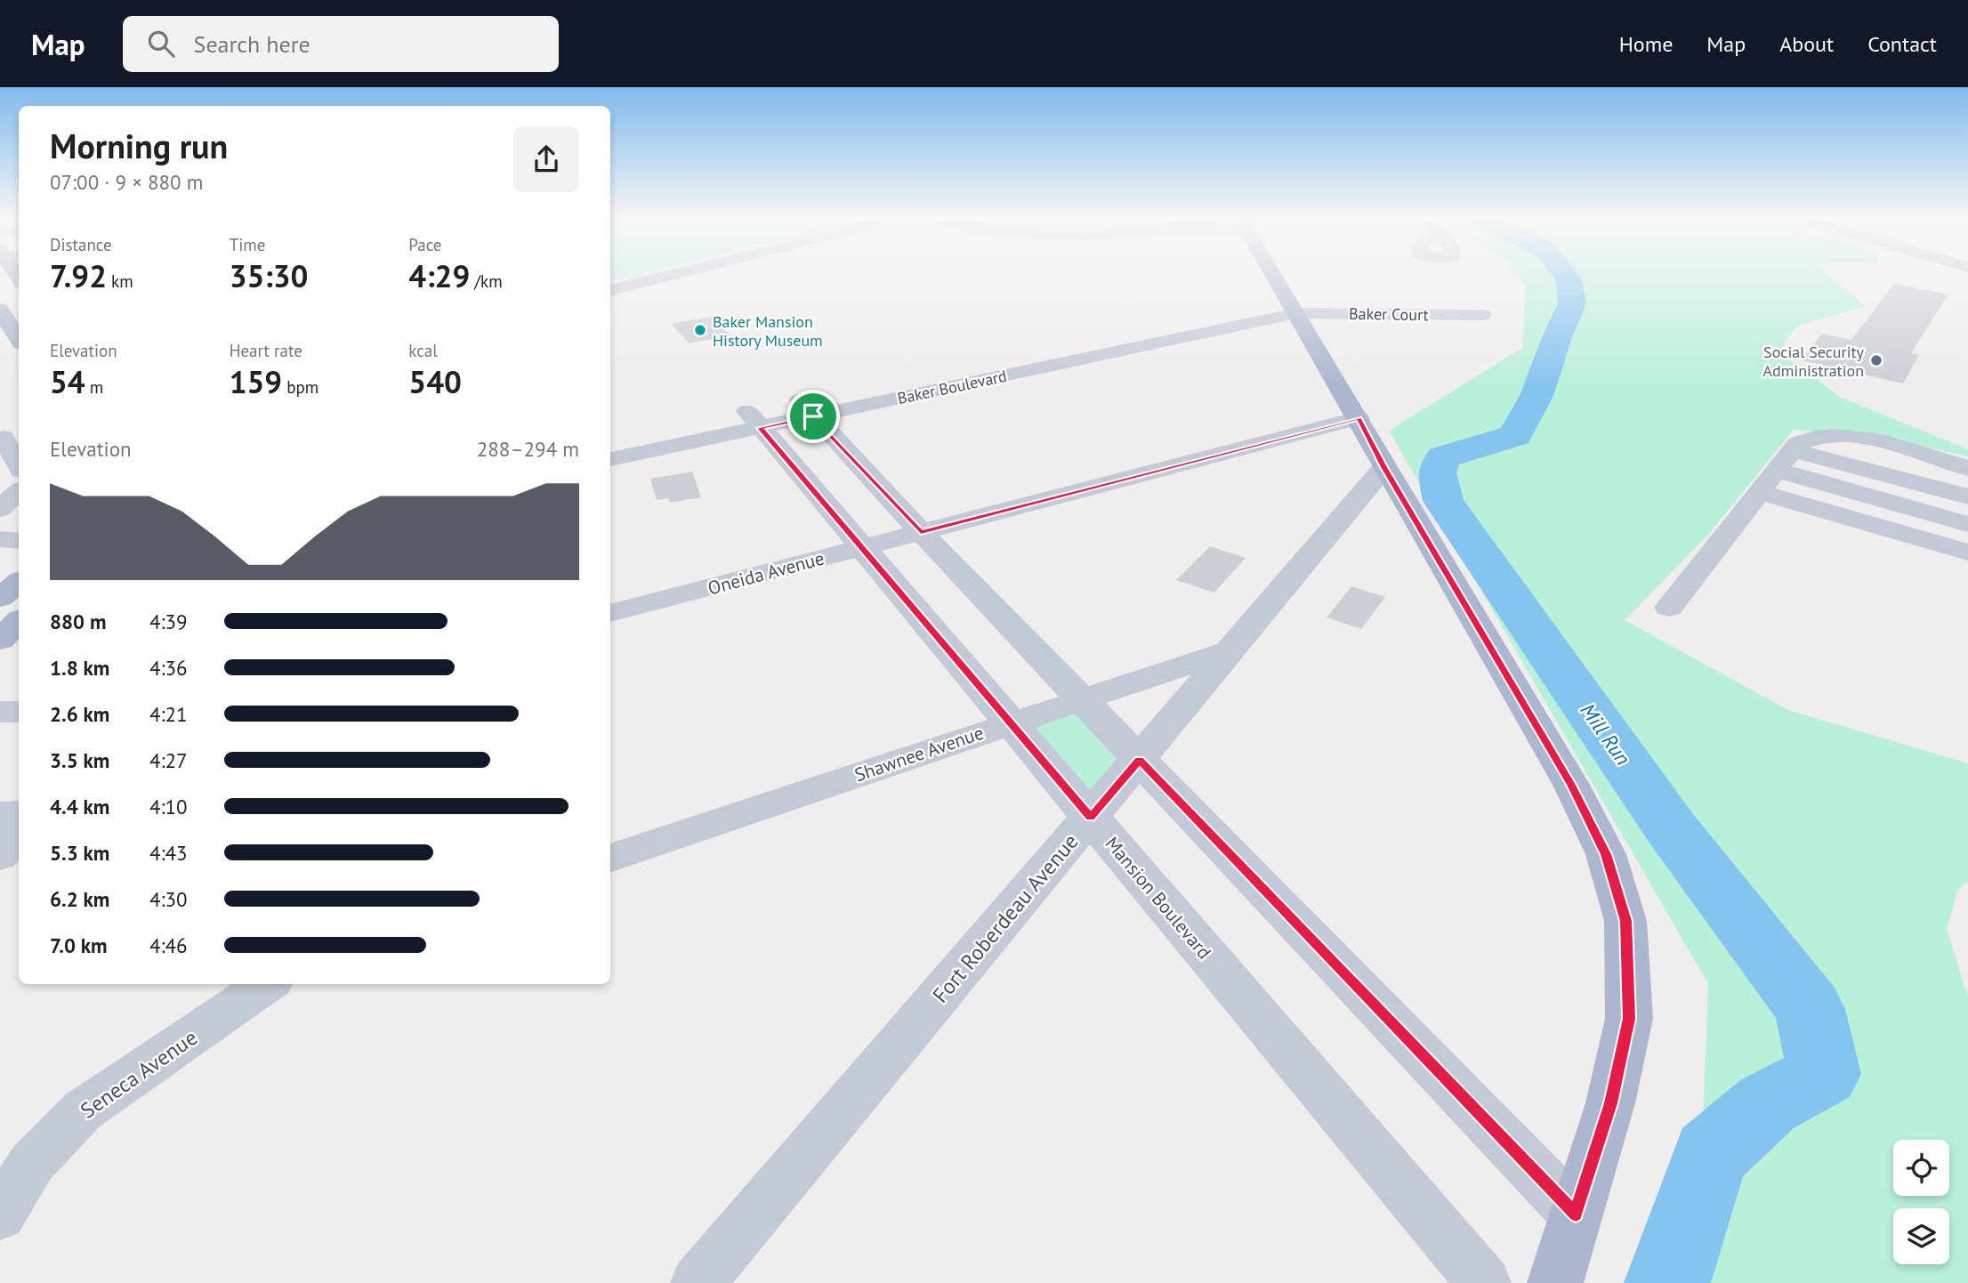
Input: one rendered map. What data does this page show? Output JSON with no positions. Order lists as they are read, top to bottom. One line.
{"streets":{"street":["Baker Court","Baker Boulevard","Oneida Avenue","Shawnee Avenue","Mansion Boulevard","Fort Roberdeau Avenue","Seneca Avenue"]},"crossings":[["Baker Court","Baker Boulevard"],["Baker Boulevard","Mansion Boulevard"],["Oneida Avenue","Mansion Boulevard"],["Shawnee Avenue","Mansion Boulevard"],["Shawnee Avenue","Fort Roberdeau Avenue"],["Mansion Boulevard","Fort Roberdeau Avenue"]],"water":["Mill Run"],"places":["Baker Mansion History Museum","Social Security Administration"],"page":{"header":"Map","search":"Search here","nav":["Home","Map","About","Contact"],"heading":["Morning run","07:00 · 9 × 880 m"],"stats":[["Distance","7.92 km"],["Time","35:30"],["Pace","4:29 /km"],["Elevation","54 m"],["Heart rate","159 bpm"],["kcal","540"]],"chart":["Elevation","288–294 m"],"list":[{"name":"880 m","note":"4:39"},{"name":"1.8 km","note":"4:36"},{"name":"2.6 km","note":"4:21"},{"name":"3.5 km","note":"4:27"},{"name":"4.4 km","note":"4:10"},{"name":"5.3 km","note":"4:43"},{"name":"6.2 km","note":"4:30"},{"name":"7.0 km","note":"4:46"}]}}
